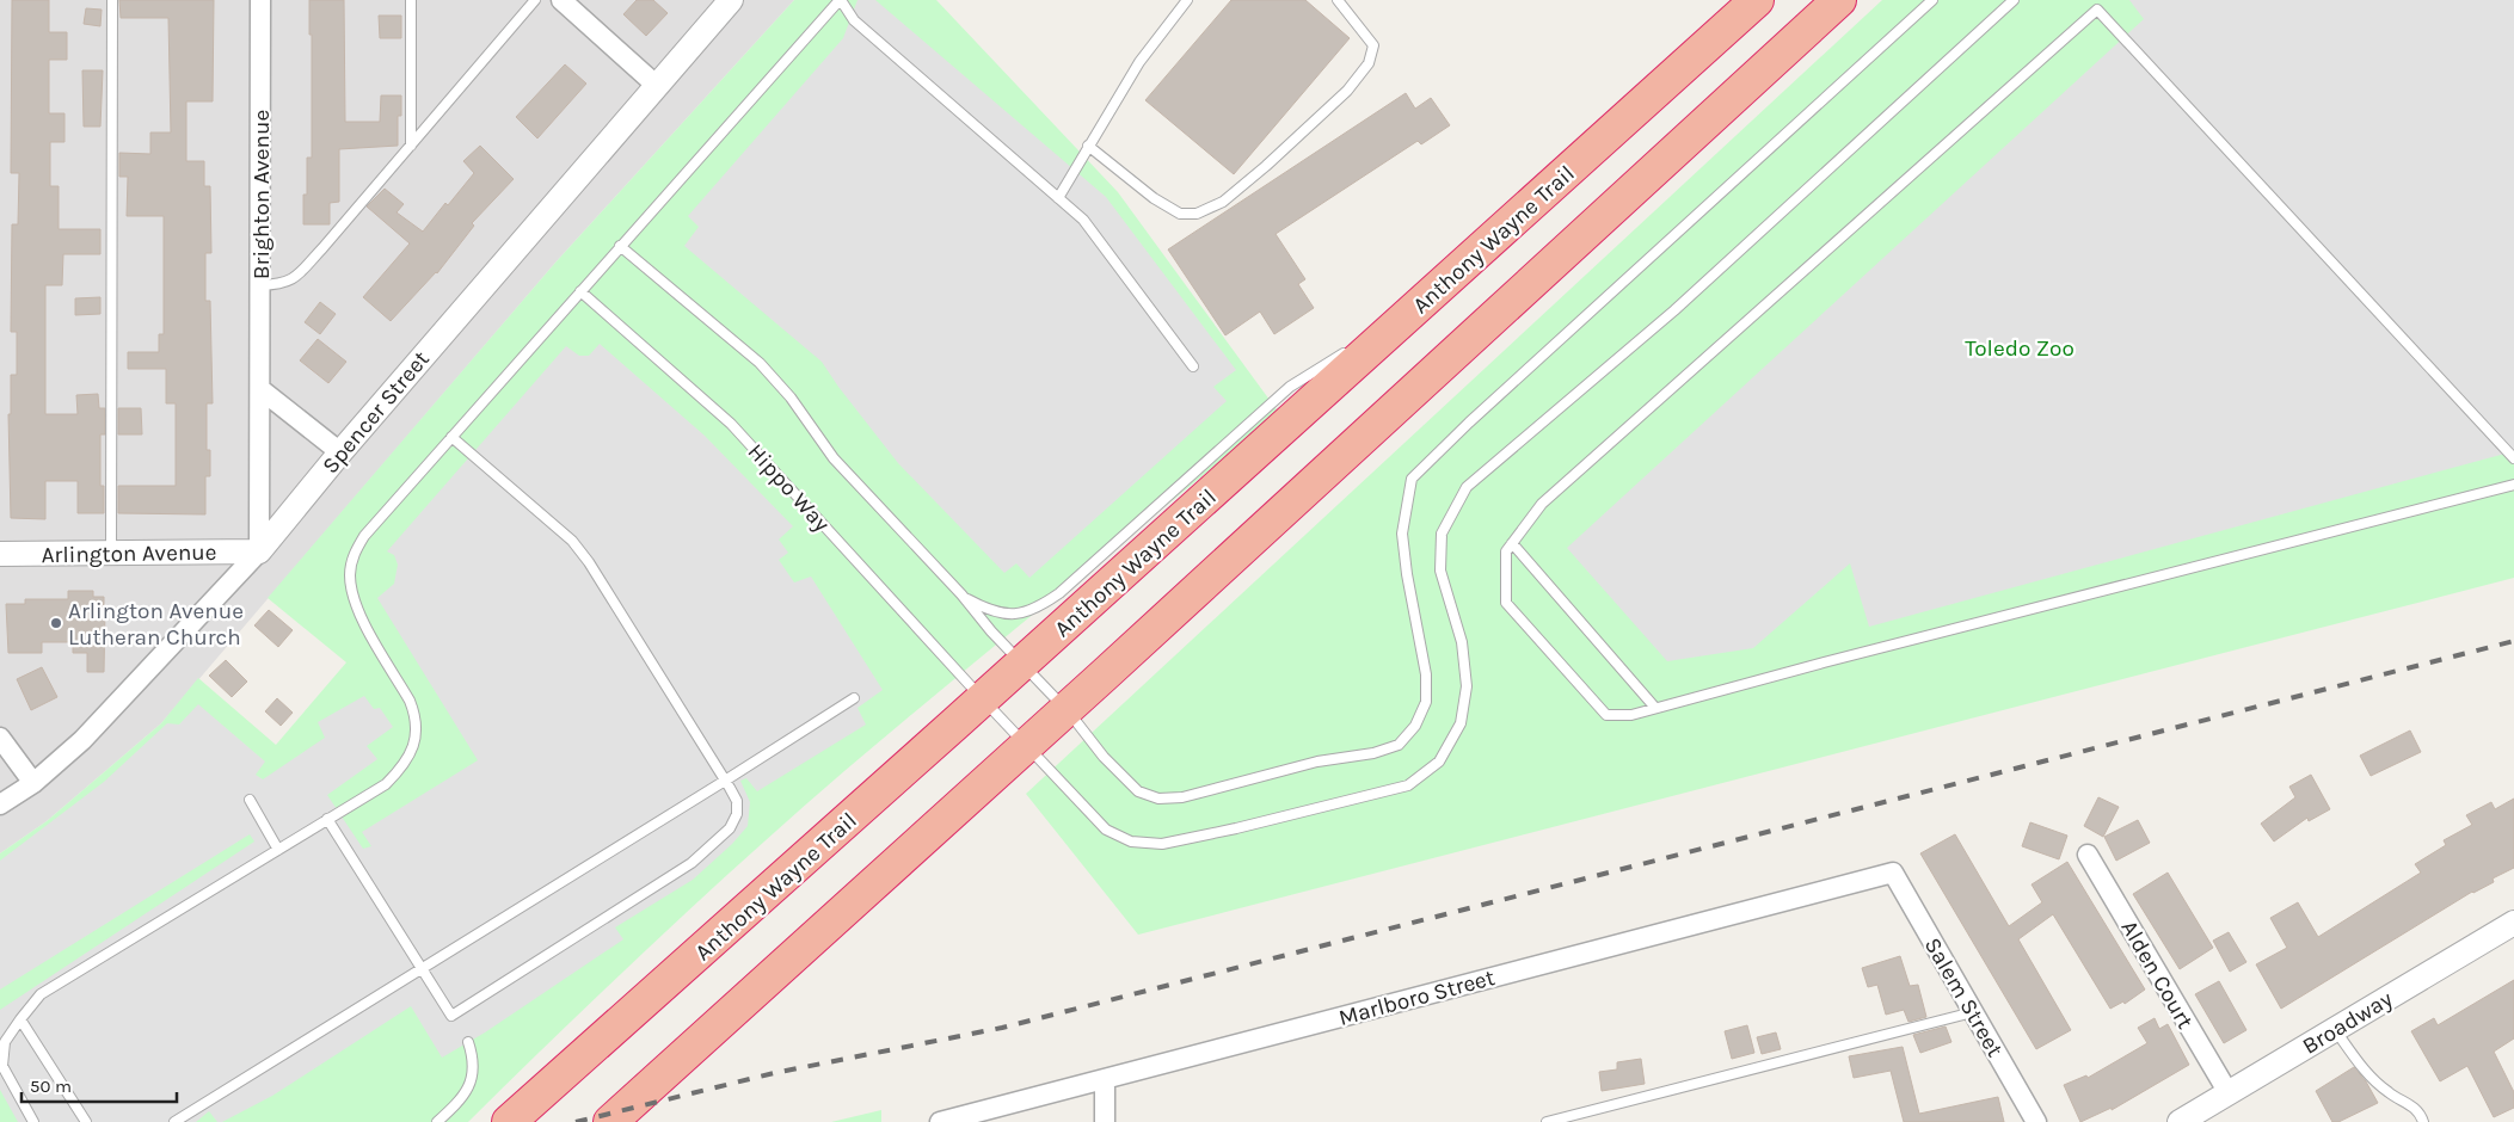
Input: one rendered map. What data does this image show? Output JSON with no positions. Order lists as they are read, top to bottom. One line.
{"streets":{"highway":["Anthony Wayne Trail"],"street":["Brighton Avenue","Spencer Street","Arlington Avenue","Alden Court","Marlboro Street","Salem Street","Broadway"],"lane":["Hippo Way"]},"crossings":[["Brighton Avenue","Spencer Street"],["Brighton Avenue","Arlington Avenue"],["Anthony Wayne Trail","Hippo Way"],["Spencer Street","Arlington Avenue"],["Alden Court","Broadway"],["Marlboro Street","Salem Street"]],"parks":["Toledo Zoo"],"places":["Arlington Avenue Lutheran Church"],"scale_bar":"50 m"}
